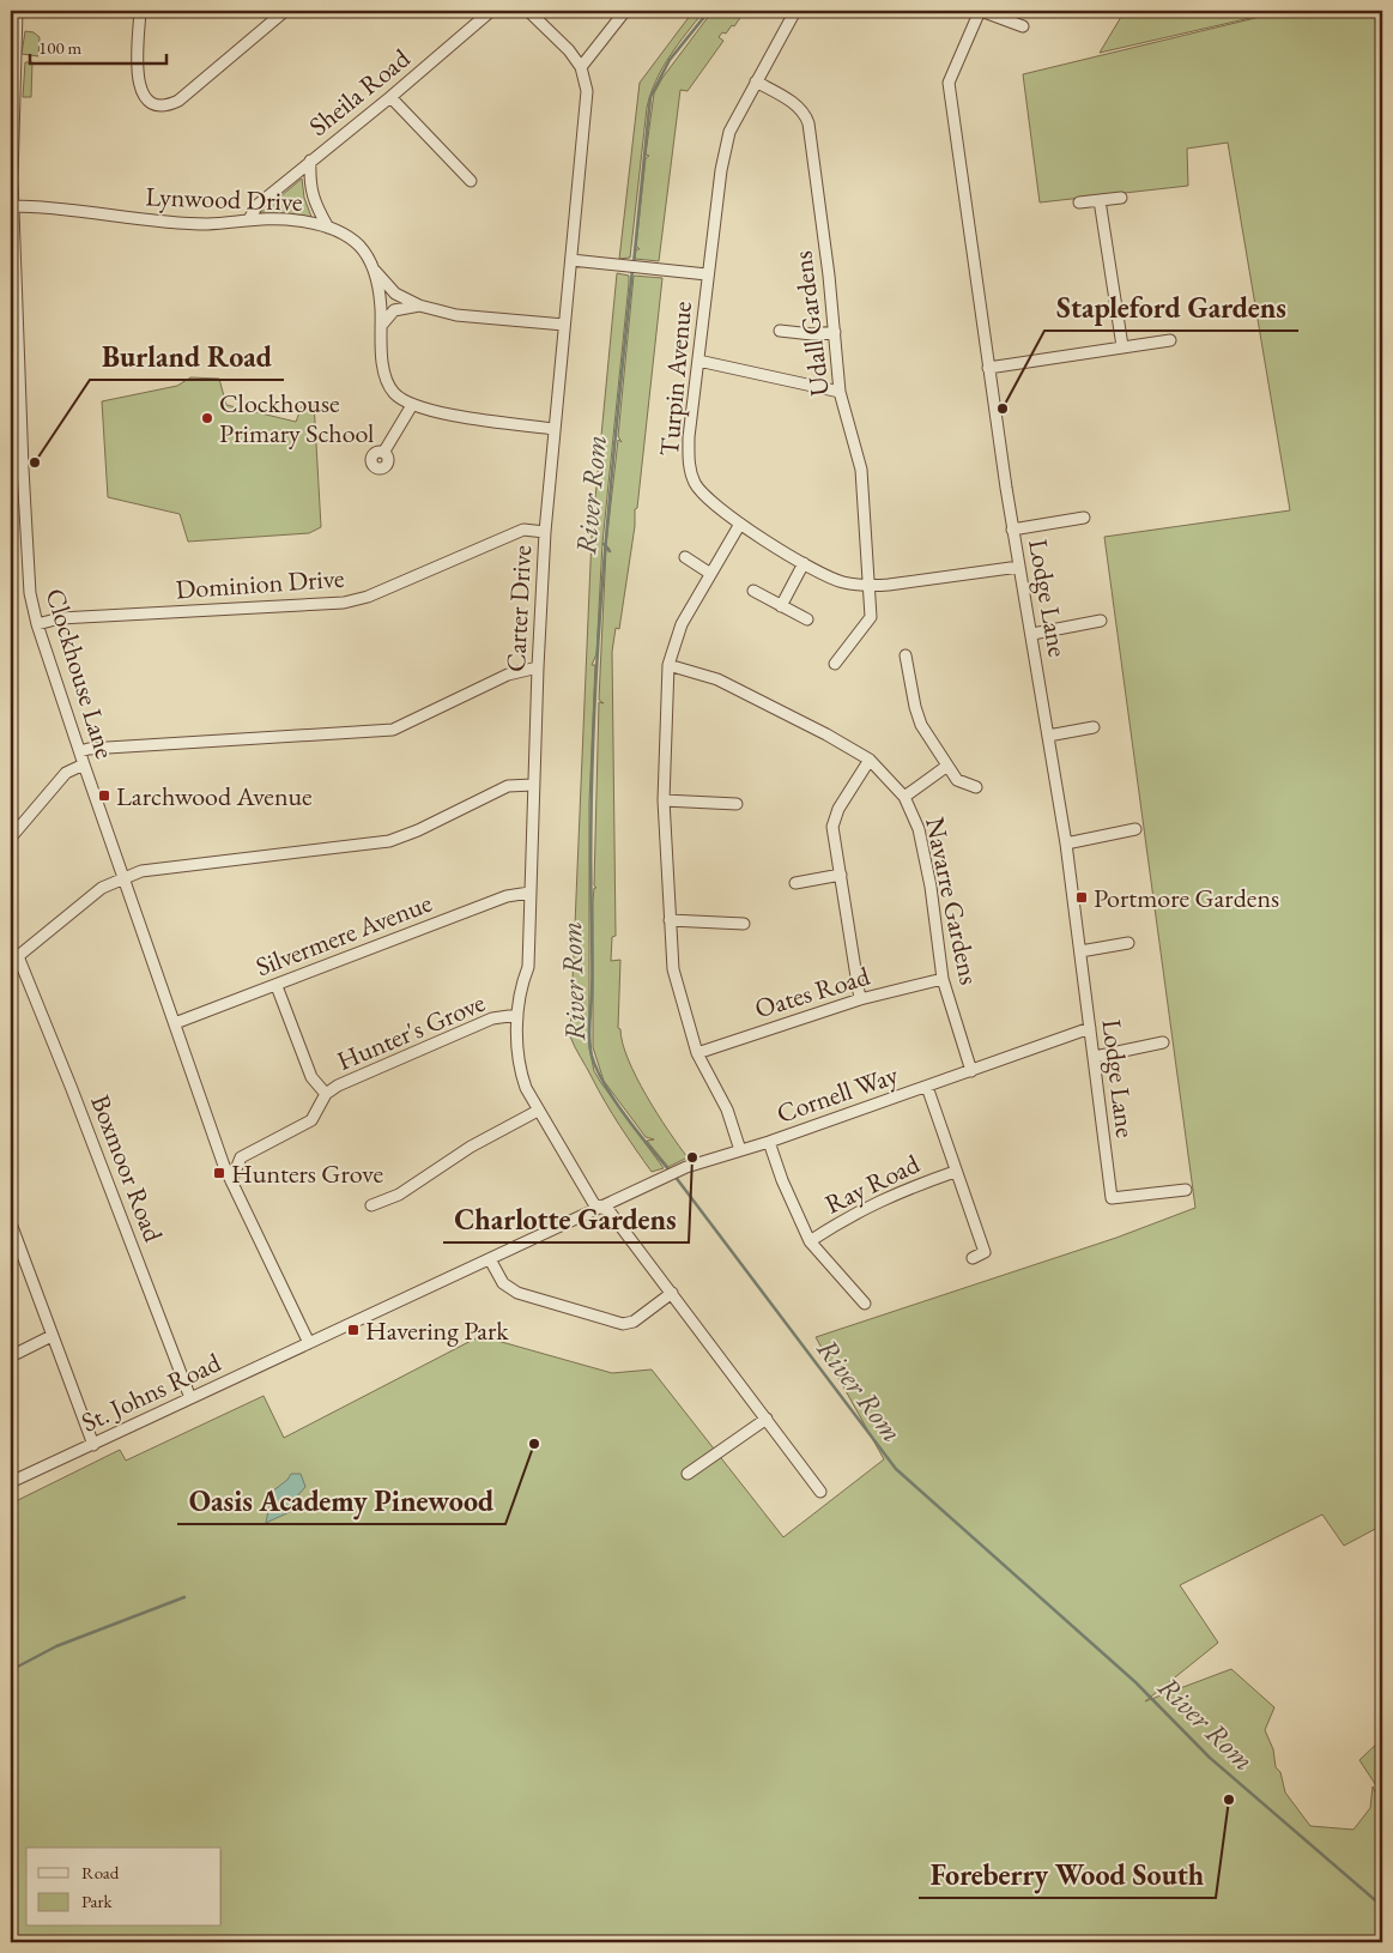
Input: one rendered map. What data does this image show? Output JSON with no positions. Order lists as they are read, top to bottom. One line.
{"streets":{"street":["Sheila Road","Lynwood Drive","Udall Gardens","Turpin Avenue","Dominion Drive","Lodge Lane","Carter Drive","Clockhouse Lane","Navarre Gardens","Silvermere Avenue","Oates Road","Hunter's Grove","Cornell Way","Boxmoor Road","Ray Road","St. Johns Road"]},"crossings":[["Sheila Road","Lynwood Drive"],["Lynwood Drive","Carter Drive"],["Lynwood Drive","Clockhouse Lane"],["Udall Gardens","Turpin Avenue"],["Turpin Avenue","Lodge Lane"],["Dominion Drive","Carter Drive"],["Dominion Drive","Clockhouse Lane"],["Lodge Lane","Cornell Way"],["Carter Drive","Silvermere Avenue"],["Carter Drive","Hunter's Grove"],["Carter Drive","Cornell Way"],["Clockhouse Lane","Silvermere Avenue"],["Clockhouse Lane","St. Johns Road"],["Navarre Gardens","Oates Road"],["Navarre Gardens","Cornell Way"],["Cornell Way","St. Johns Road"],["Boxmoor Road","St. Johns Road"]],"water":["River Rom"],"places":{"other":["Stapleford Gardens","Clockhouse Primary School","Burland Road","Charlotte Gardens","Oasis Academy Pinewood","Foreberry Wood South"],"transit":["Larchwood Avenue","Portmore Gardens","Hunters Grove","Havering Park"]},"legend":["Road","Park"],"scale_bar":"100 m"}
